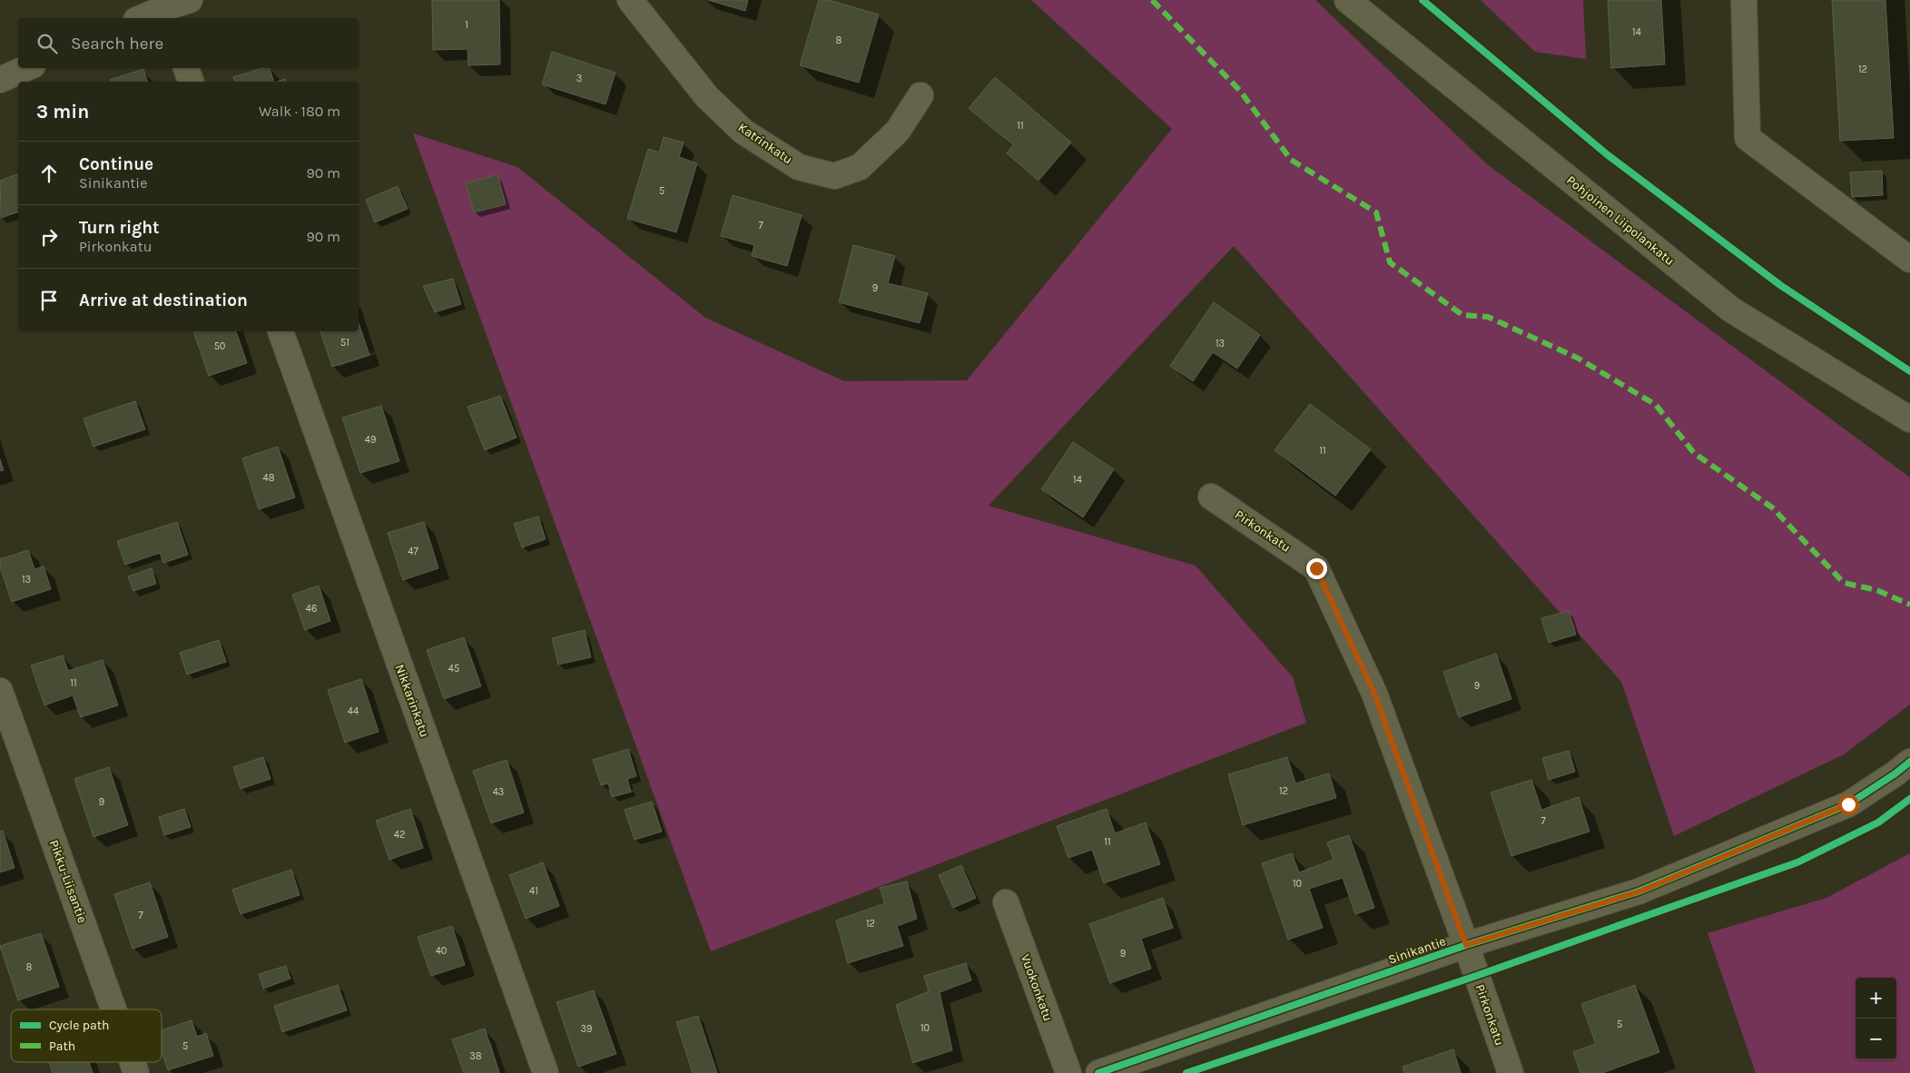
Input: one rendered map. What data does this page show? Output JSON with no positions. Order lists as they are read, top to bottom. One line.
{"streets":{"street":["Katrinkatu","Pohjoinen Liipolankatu","Pirkonkatu","Nikkarinkatu","Pikku-Liisantie","Sinikantie","Vuokonkatu"]},"crossings":[["Pirkonkatu","Sinikantie"]],"house_numbers":["1","14","8","12","3","11","5","7","9","51","13","50","49","11","48","14","47","13","46","45","11","9","44","12","43","9","7","42","11","10","41","7","12","40","9","8","5","10","39","5","38"],"legend":["Cycle path","Path"],"page":{"search":"Search here","heading":["3 min","Walk · 180 m"],"list":[["Continue","Sinikantie","90 m"],["Turn right","Pirkonkatu","90 m"],"Arrive at destination"],"map_buttons":["+","−"]}}
